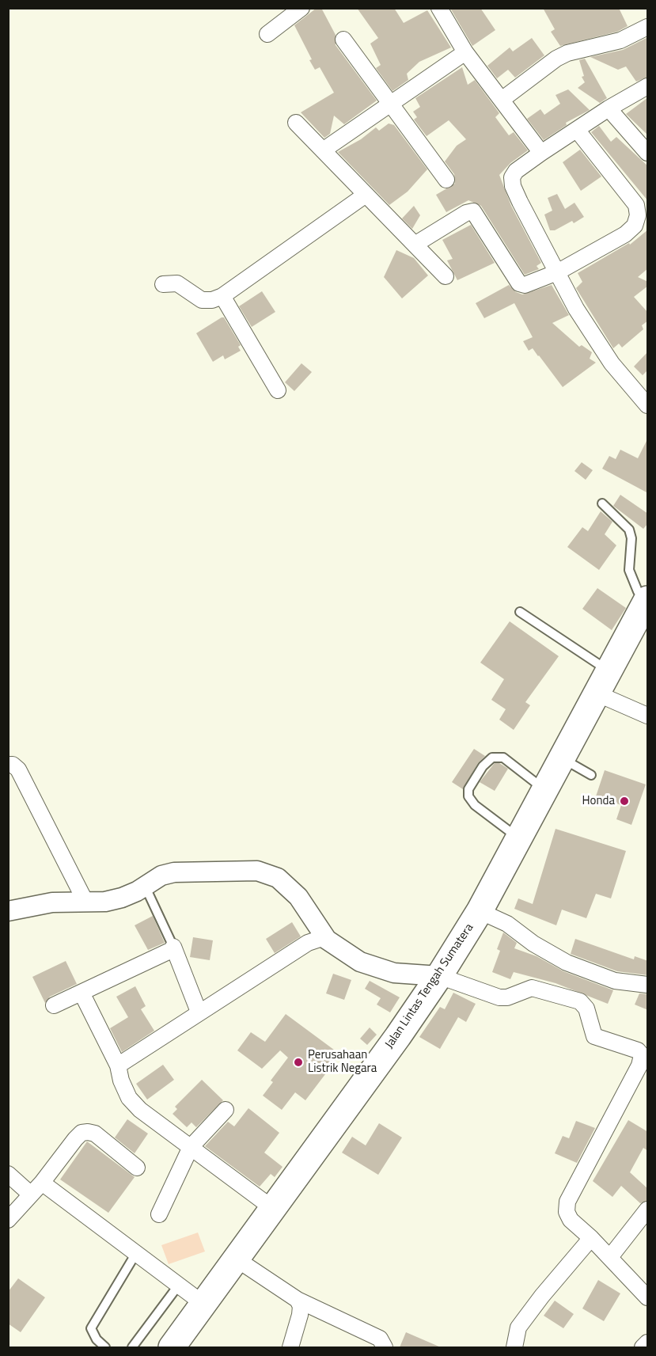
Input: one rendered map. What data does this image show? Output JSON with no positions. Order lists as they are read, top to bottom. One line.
{"streets":{"highway":["Jalan Lintas Tengah Sumatera"]},"places":["Honda","Perusahaan Listrik Negara"]}
